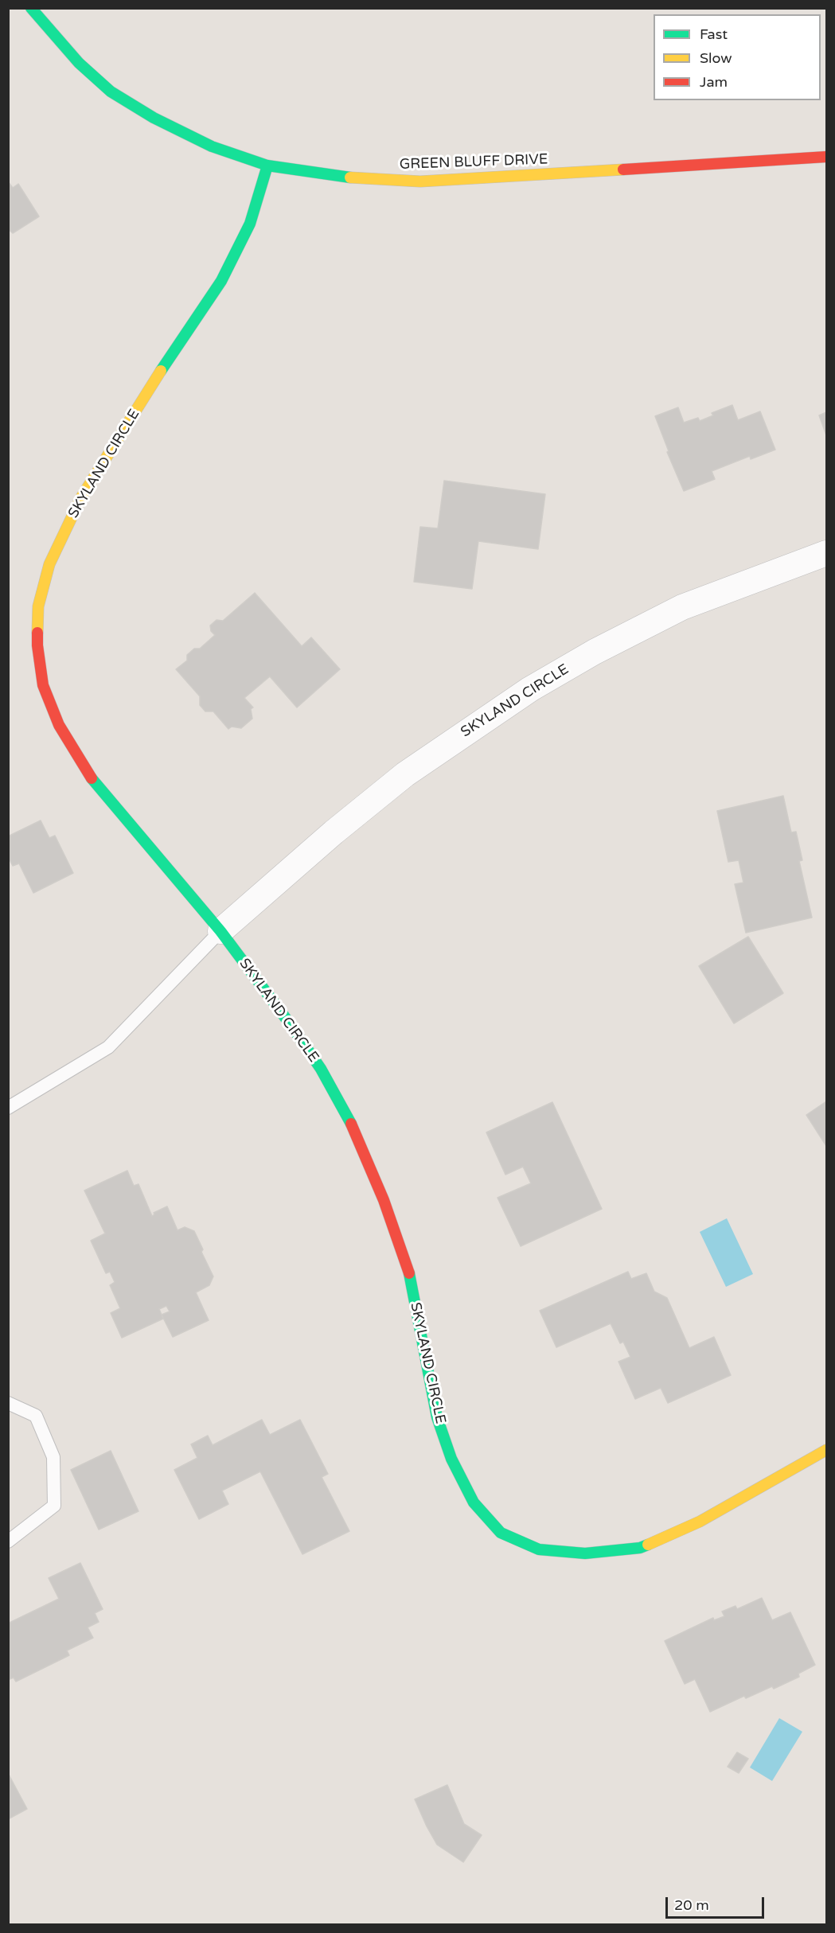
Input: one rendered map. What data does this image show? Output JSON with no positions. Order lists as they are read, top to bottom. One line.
{"streets":{"street":["GREEN BLUFF DRIVE","SKYLAND CIRCLE"]},"crossings":[["GREEN BLUFF DRIVE","SKYLAND CIRCLE"]],"legend":["Fast","Slow","Jam"],"scale_bar":"20 m"}
